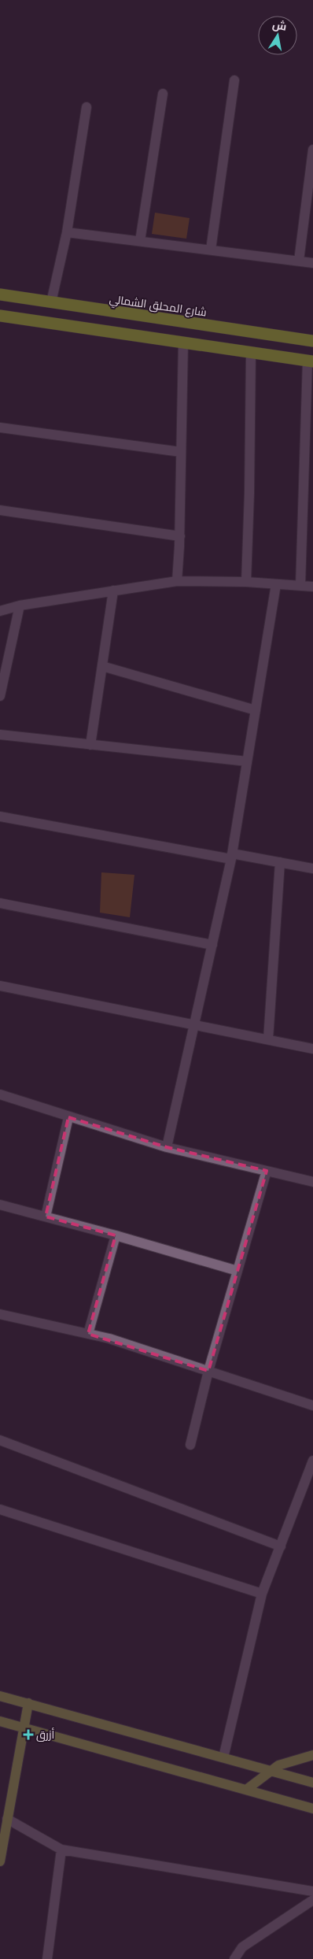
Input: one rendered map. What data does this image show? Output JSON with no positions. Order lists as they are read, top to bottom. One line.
{"streets":{"highway":["شارع المحلق الشمالي"]},"places":{"health":["أزرق"]},"north":"top"}
